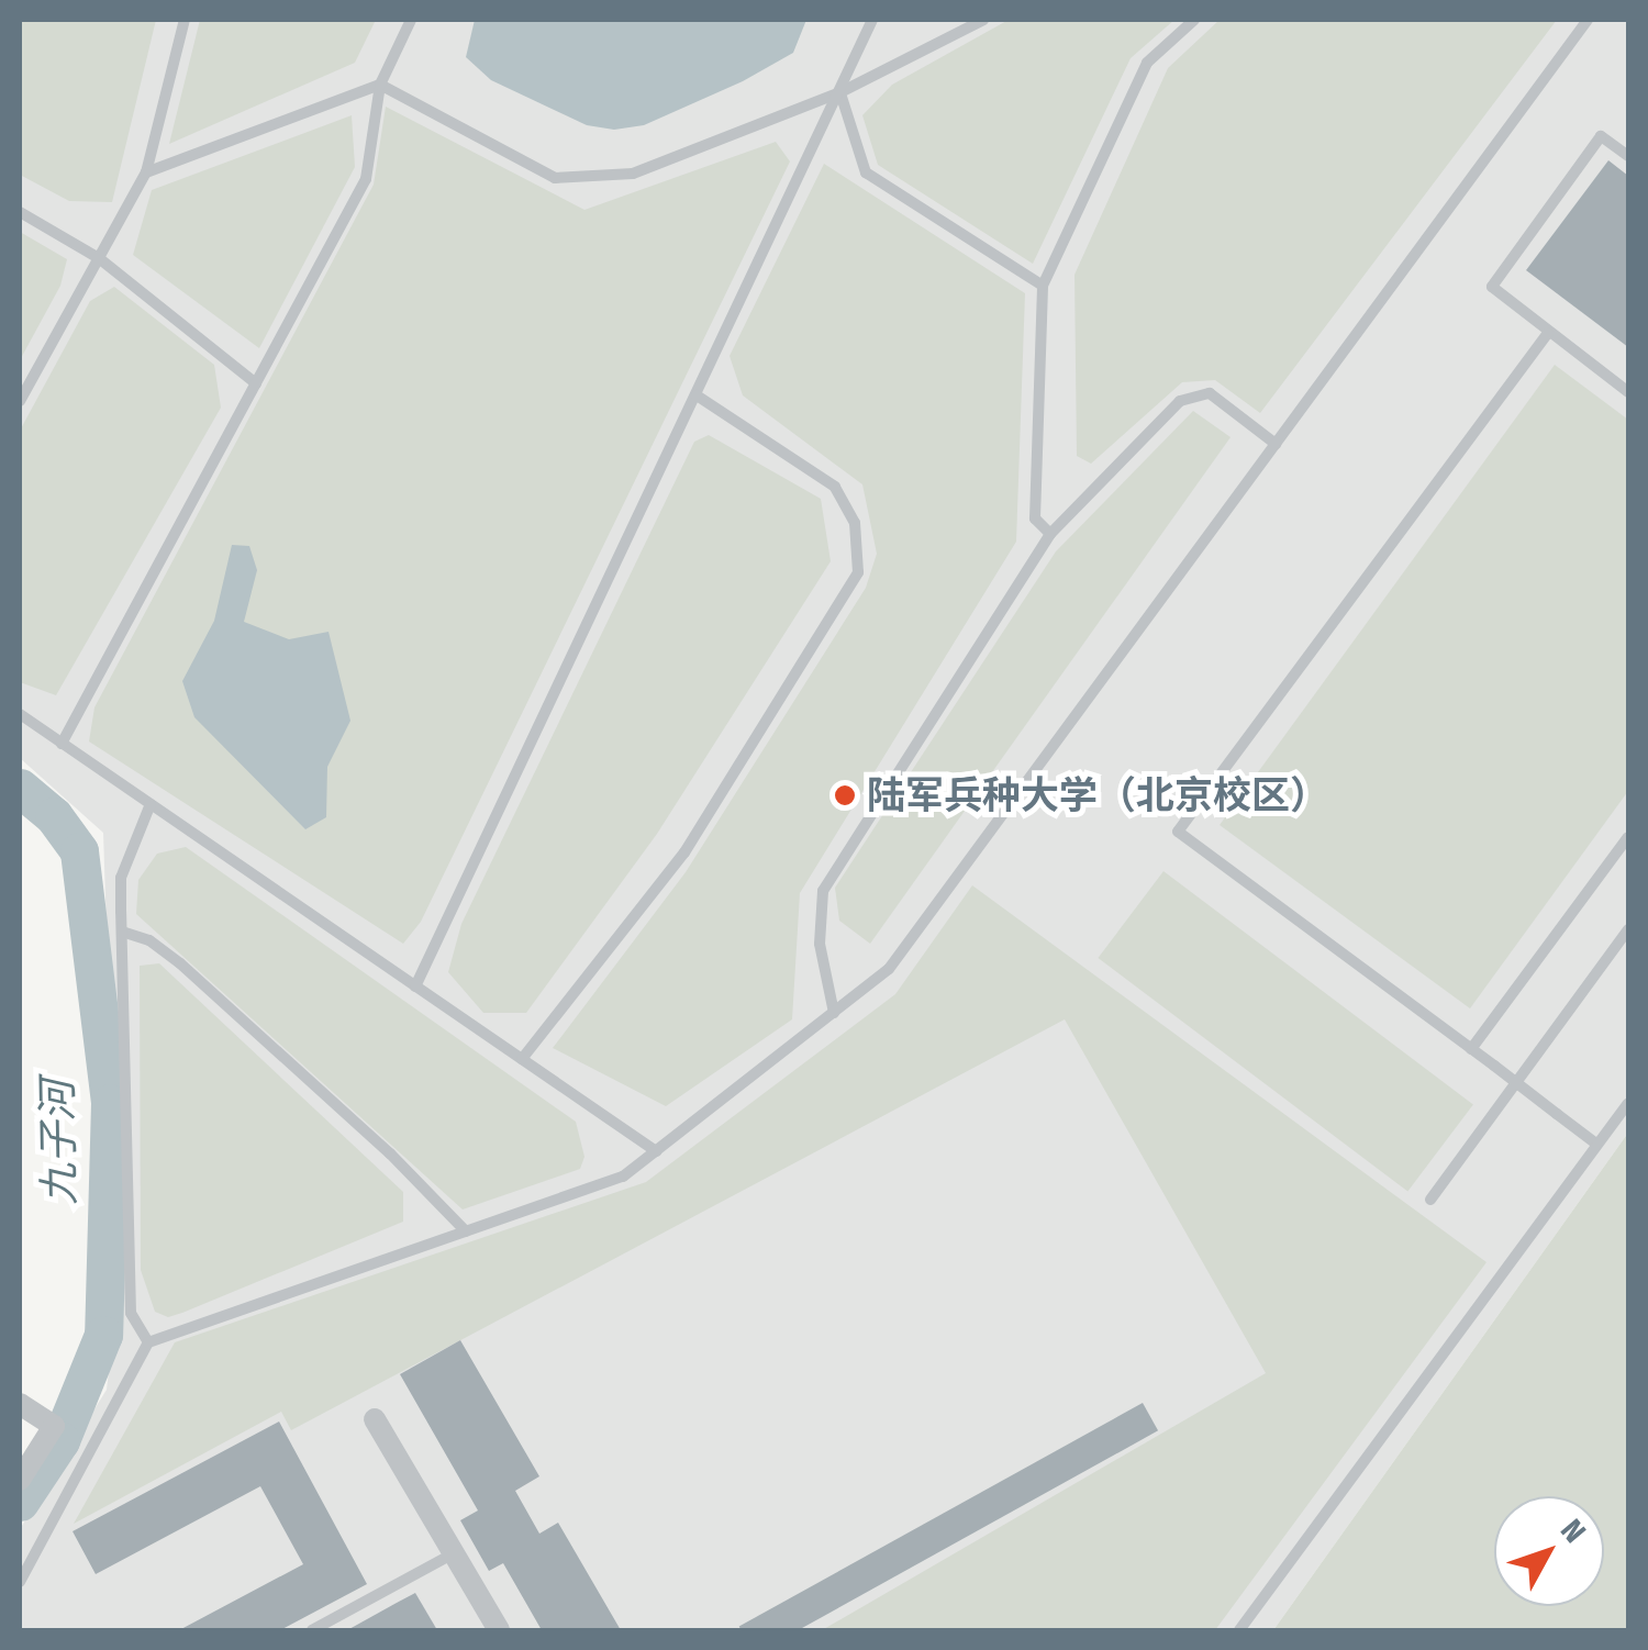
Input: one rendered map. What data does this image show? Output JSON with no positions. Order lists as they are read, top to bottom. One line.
{"water":["九子河"],"places":["陆军兵种大学（北京校区）"],"north":"top right"}
